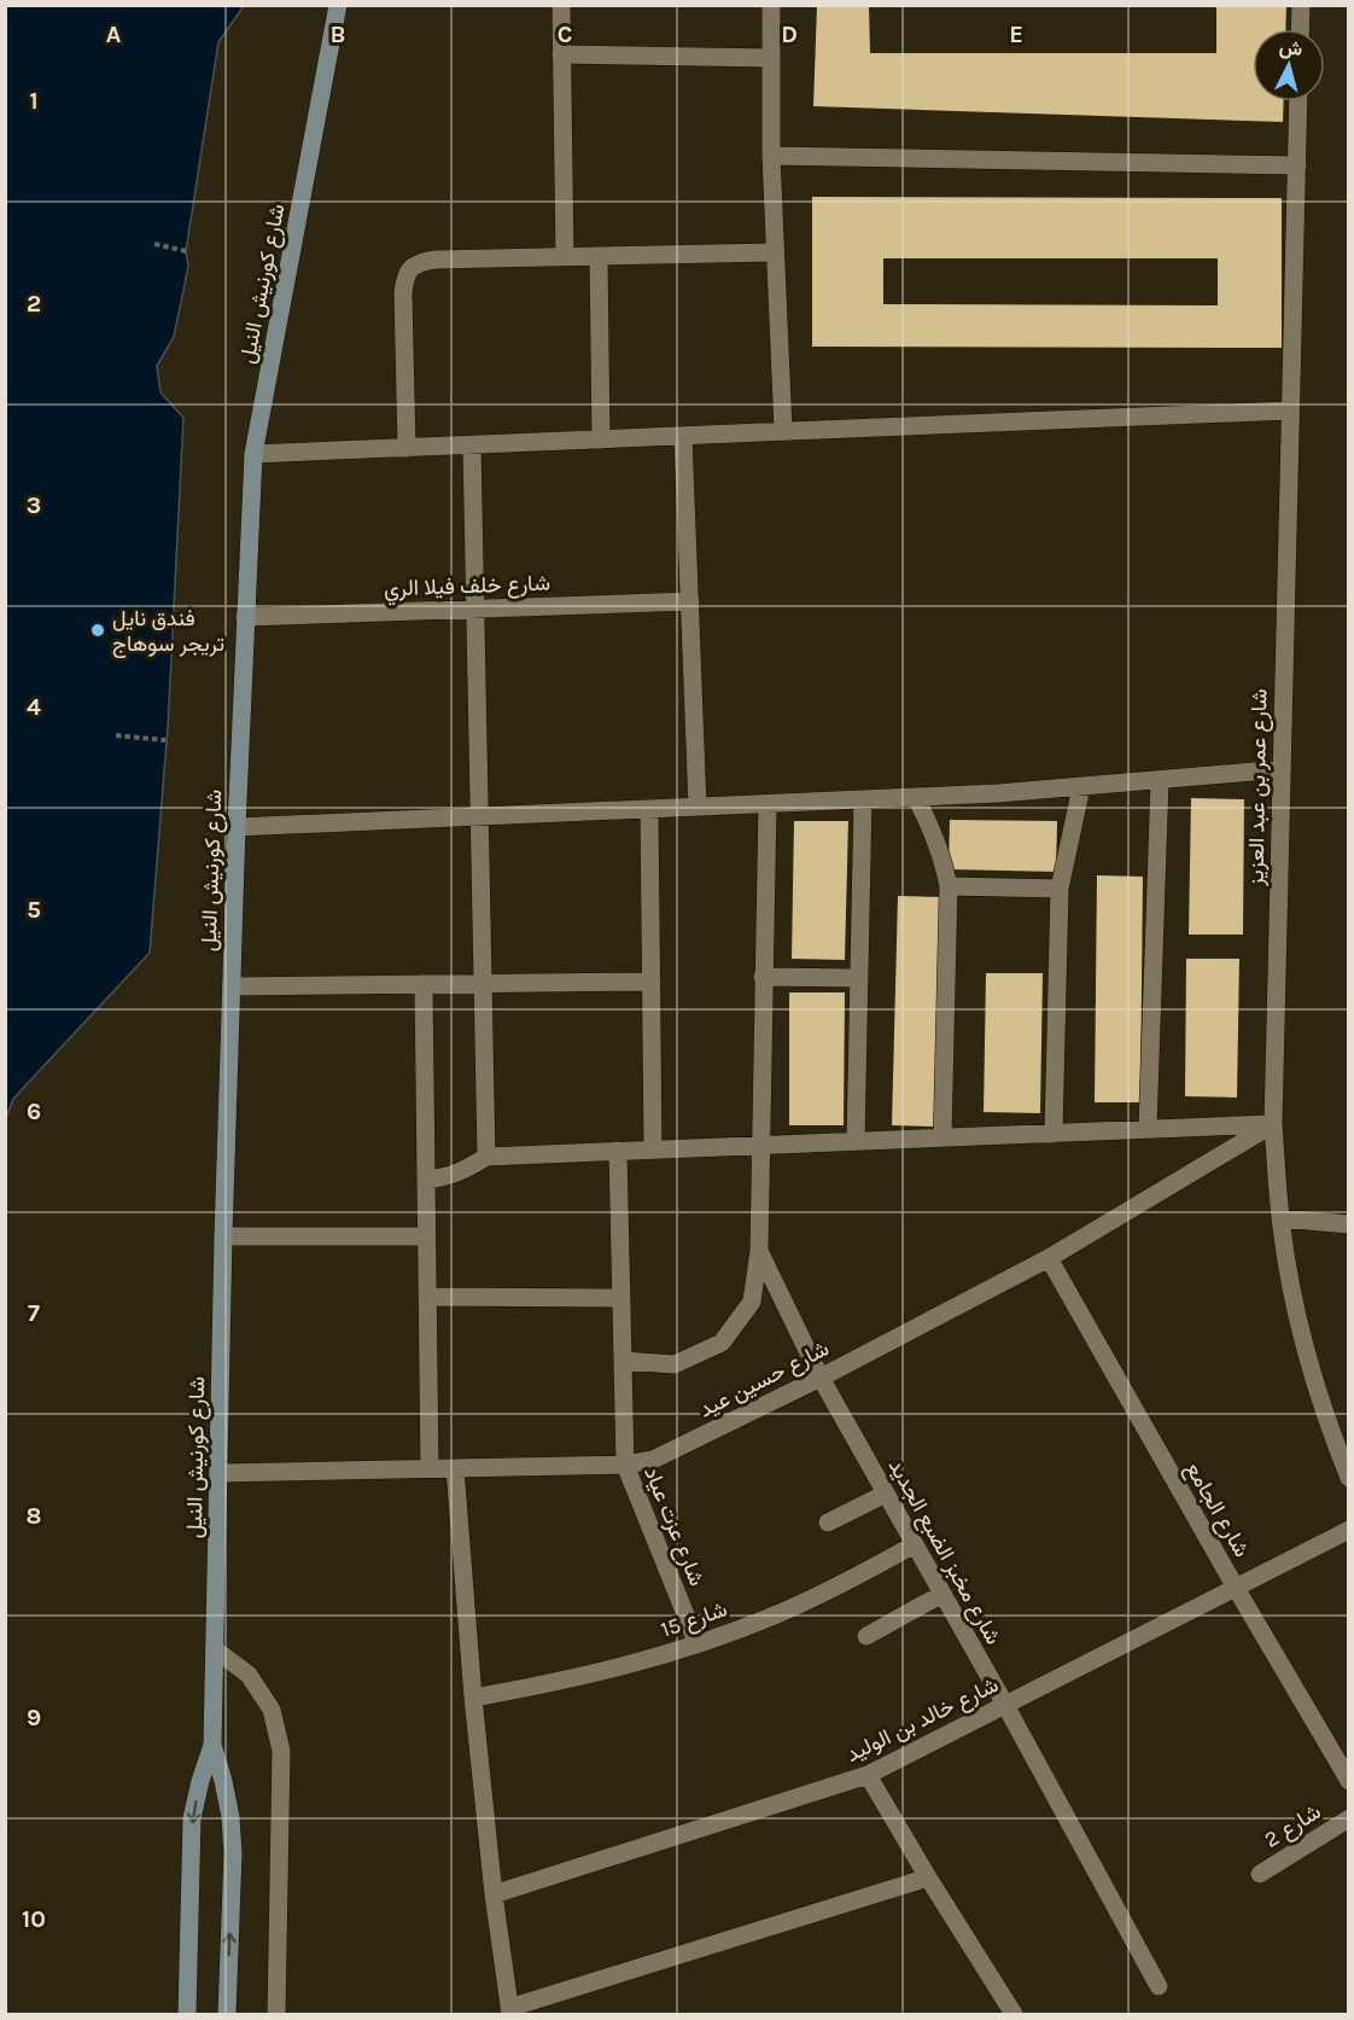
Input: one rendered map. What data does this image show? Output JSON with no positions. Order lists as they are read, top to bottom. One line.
{"streets":{"main road":["شارع كورنيش النيل"],"street":["شارع خلف فيلا الري","شارع عمر بن عبد العزيز","شارع حسين عيد","شارع الجامع","شارع عزت عياد","شارع مخبز الضبع الجديد","شارع 15","شارع خالد بن الوليد","شارع 2"]},"crossings":[["شارع كورنيش النيل","شارع خلف فيلا الري"],["شارع كورنيش النيل","شارع حسين عيد"],["شارع عمر بن عبد العزيز","شارع حسين عيد"],["شارع حسين عيد","شارع الجامع"],["شارع حسين عيد","شارع عزت عياد"],["شارع حسين عيد","شارع مخبز الضبع الجديد"],["شارع الجامع","شارع خالد بن الوليد"],["شارع عزت عياد","شارع 15"],["شارع مخبز الضبع الجديد","شارع 15"],["شارع مخبز الضبع الجديد","شارع خالد بن الوليد"]],"places":["فندق نايل تريجر سوهاج"],"north":"top","grid":{"columns":["A","B","C","D","E"],"rows":["1","2","3","4","5","6","7","8","9","10"]}}
